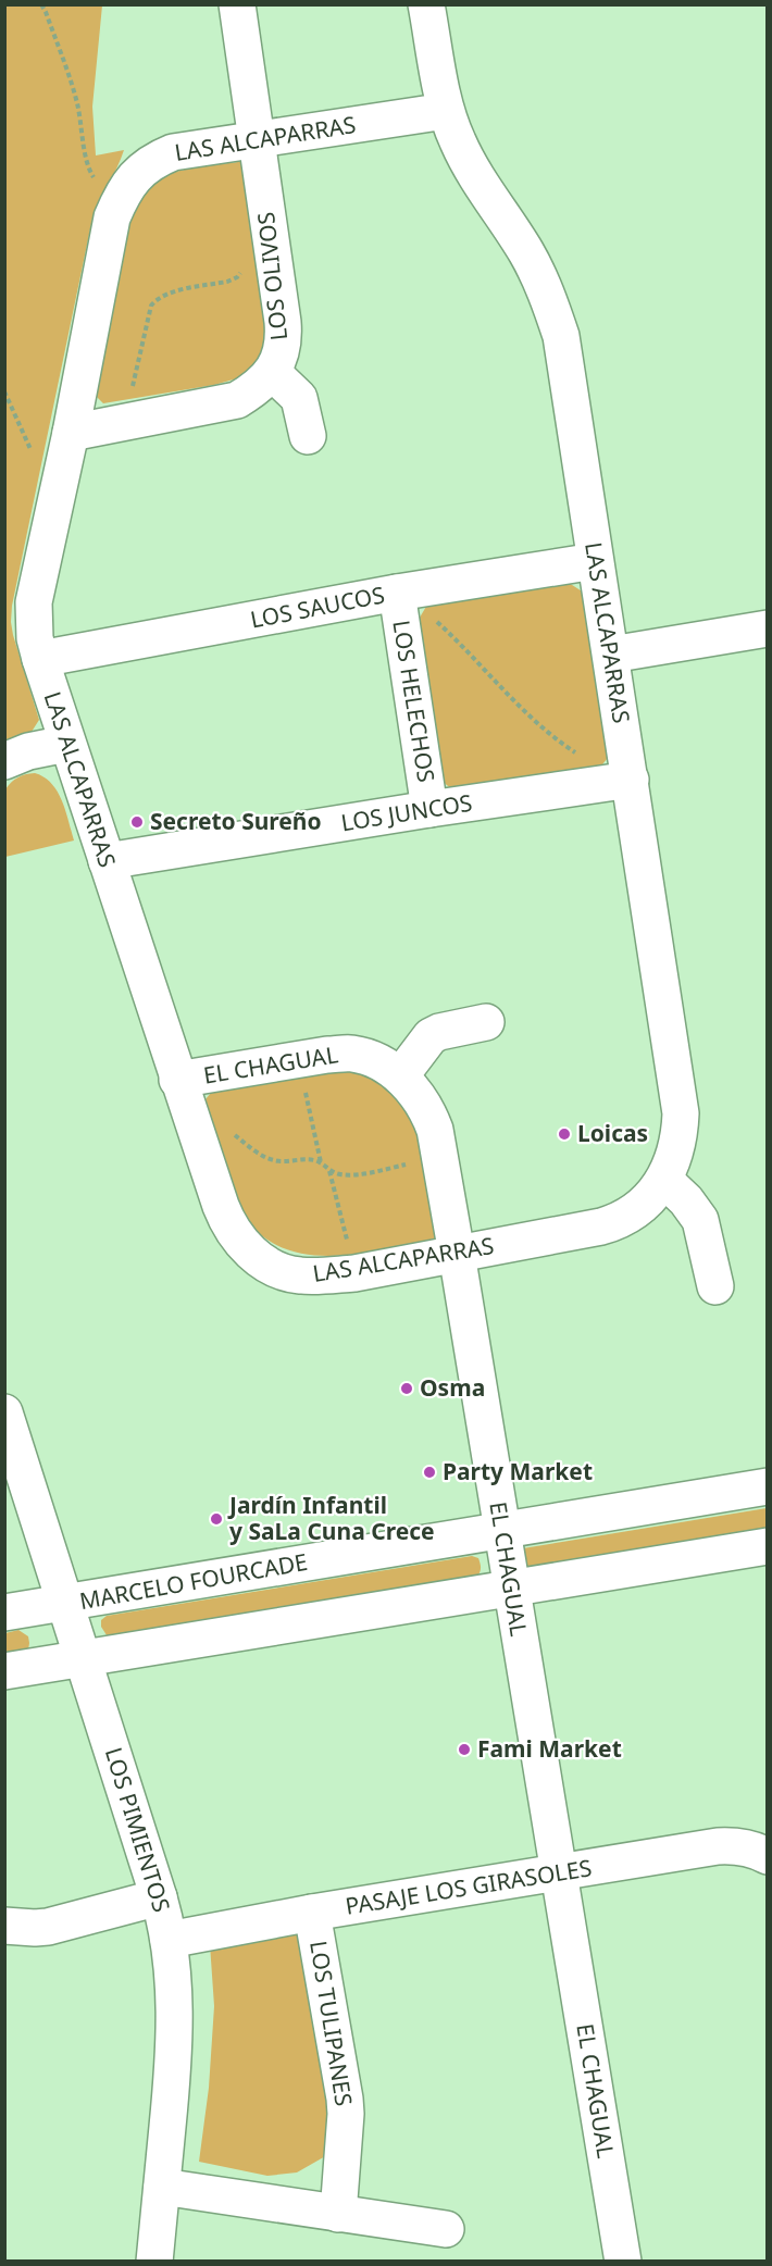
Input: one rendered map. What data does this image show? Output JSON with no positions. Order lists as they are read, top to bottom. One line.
{"streets":{"street":["LAS ALCAPARRAS","LOS OLIVOS","LOS SAUCOS","LOS HELECHOS","LOS JUNCOS","EL CHAGUAL","MARCELO FOURCADE","LOS PIMIENTOS","PASAJE LOS GIRASOLES","LOS TULIPANES"]},"crossings":[["LAS ALCAPARRAS","LOS OLIVOS"],["LAS ALCAPARRAS","LOS SAUCOS"],["LAS ALCAPARRAS","LOS JUNCOS"],["LAS ALCAPARRAS","EL CHAGUAL"],["LOS SAUCOS","LOS HELECHOS"],["LOS HELECHOS","LOS JUNCOS"],["EL CHAGUAL","MARCELO FOURCADE"],["EL CHAGUAL","PASAJE LOS GIRASOLES"],["MARCELO FOURCADE","LOS PIMIENTOS"],["LOS PIMIENTOS","PASAJE LOS GIRASOLES"],["PASAJE LOS GIRASOLES","LOS TULIPANES"]],"places":["Secreto Sureño","Loicas","Osma","Party Market","Jardín Infantil y SaLa Cuna Crece","Fami Market"]}
